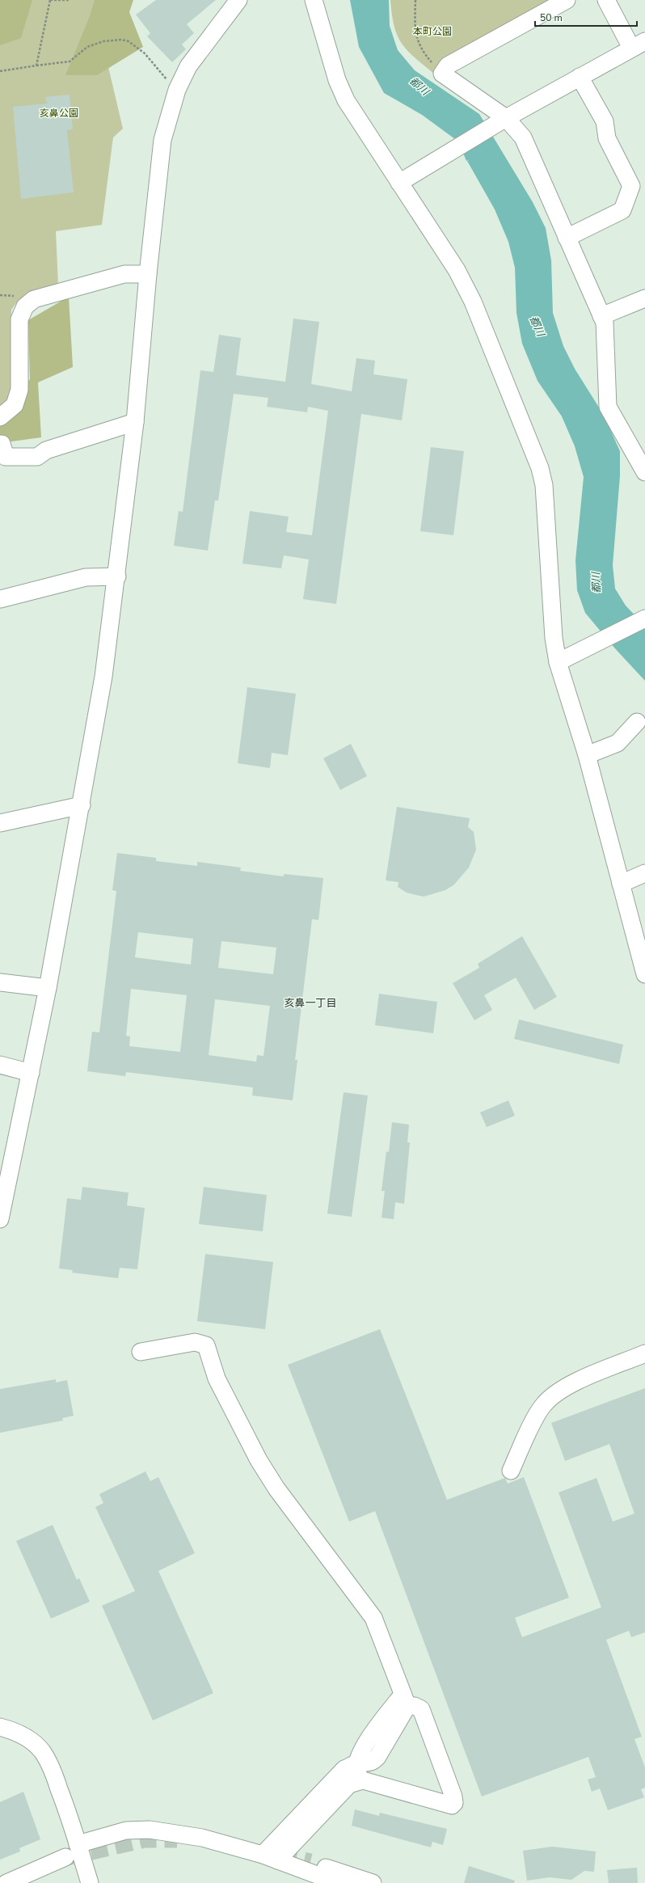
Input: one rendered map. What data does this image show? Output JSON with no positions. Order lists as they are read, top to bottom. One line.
{"districts":["亥鼻一丁目"],"water":["都川"],"parks":["本町公園","亥鼻公園"],"scale_bar":"50 m"}
